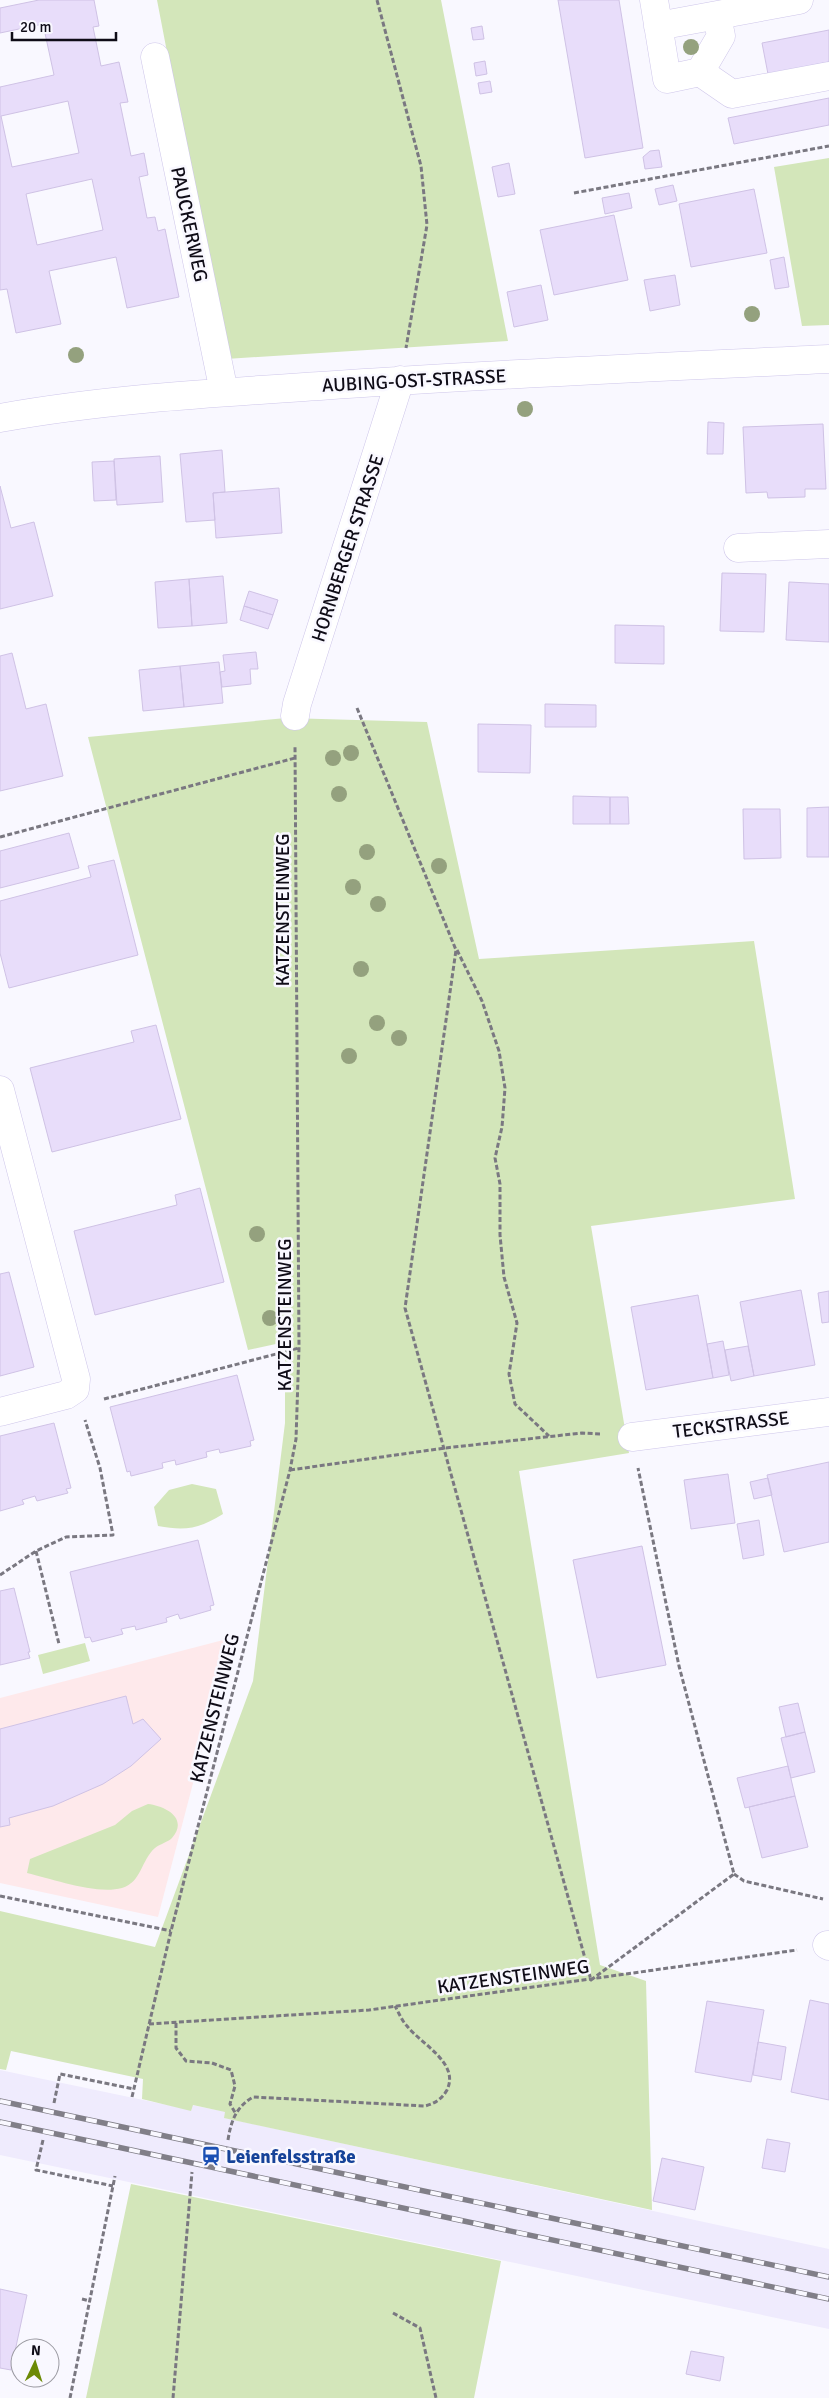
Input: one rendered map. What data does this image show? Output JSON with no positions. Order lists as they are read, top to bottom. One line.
{"streets":{"street":["PAUCKERWEG","AUBING-OST-STRASSE","HORNBERGER STRASSE","TECKSTRASSE"],"path":["KATZENSTEINWEG"]},"crossings":[["PAUCKERWEG","AUBING-OST-STRASSE"],["AUBING-OST-STRASSE","HORNBERGER STRASSE"],["HORNBERGER STRASSE","KATZENSTEINWEG"]],"places":{"station":["Leienfelsstraße"]},"scale_bar":"20 m","north":"top"}
